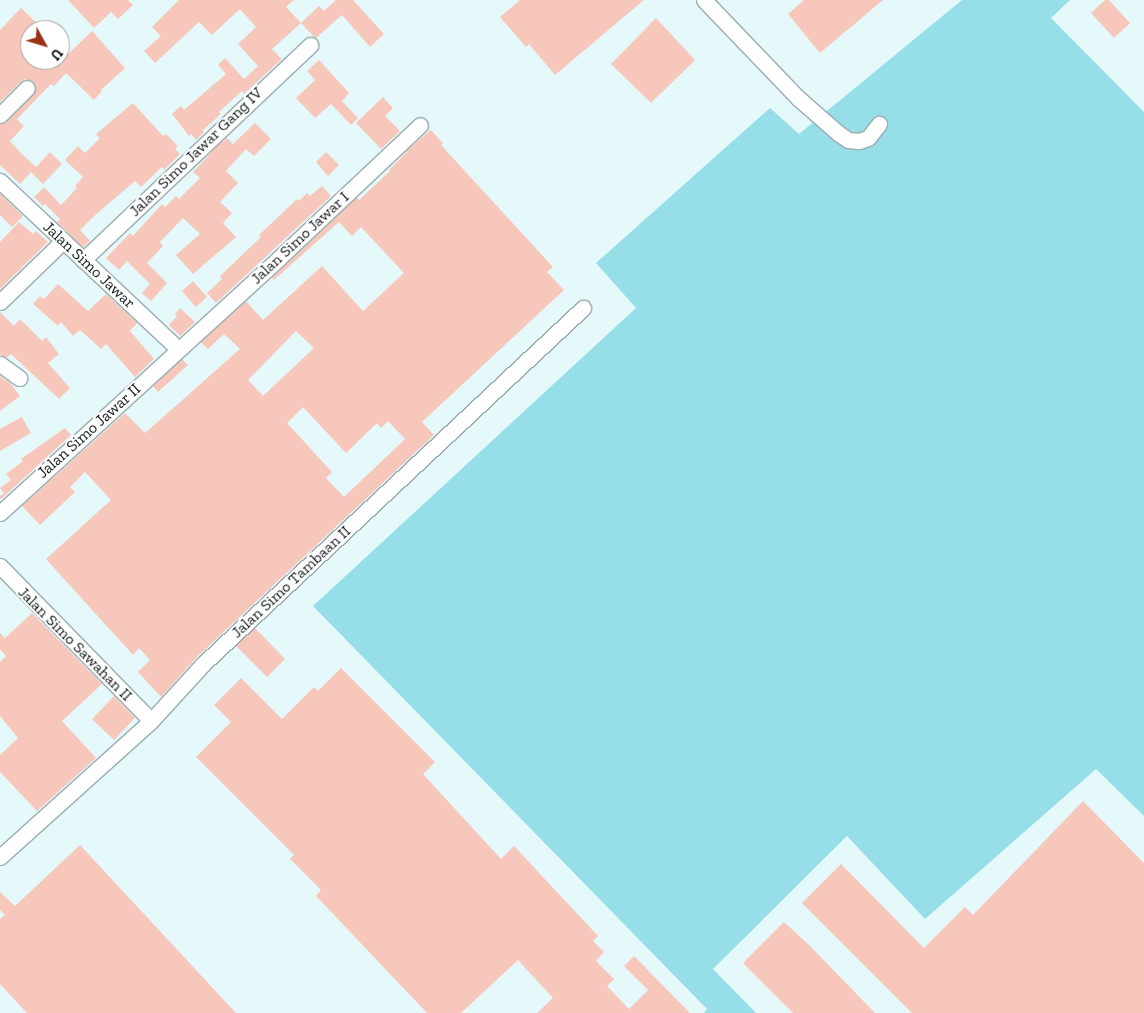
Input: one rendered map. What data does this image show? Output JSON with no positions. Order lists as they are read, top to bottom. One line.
{"streets":{"street":["Jalan Simo Jawar Gang IV","Jalan Simo Jawar I","Jalan Simo Jawar","Jalan Simo Jawar II","Jalan Simo Tambaan II","Jalan Simo Sawahan II"]},"crossings":[["Jalan Simo Jawar Gang IV","Jalan Simo Jawar"],["Jalan Simo Jawar I","Jalan Simo Jawar"],["Jalan Simo Jawar I","Jalan Simo Jawar II"],["Jalan Simo Jawar","Jalan Simo Jawar II"],["Jalan Simo Tambaan II","Jalan Simo Sawahan II"]],"north":"bottom right"}
